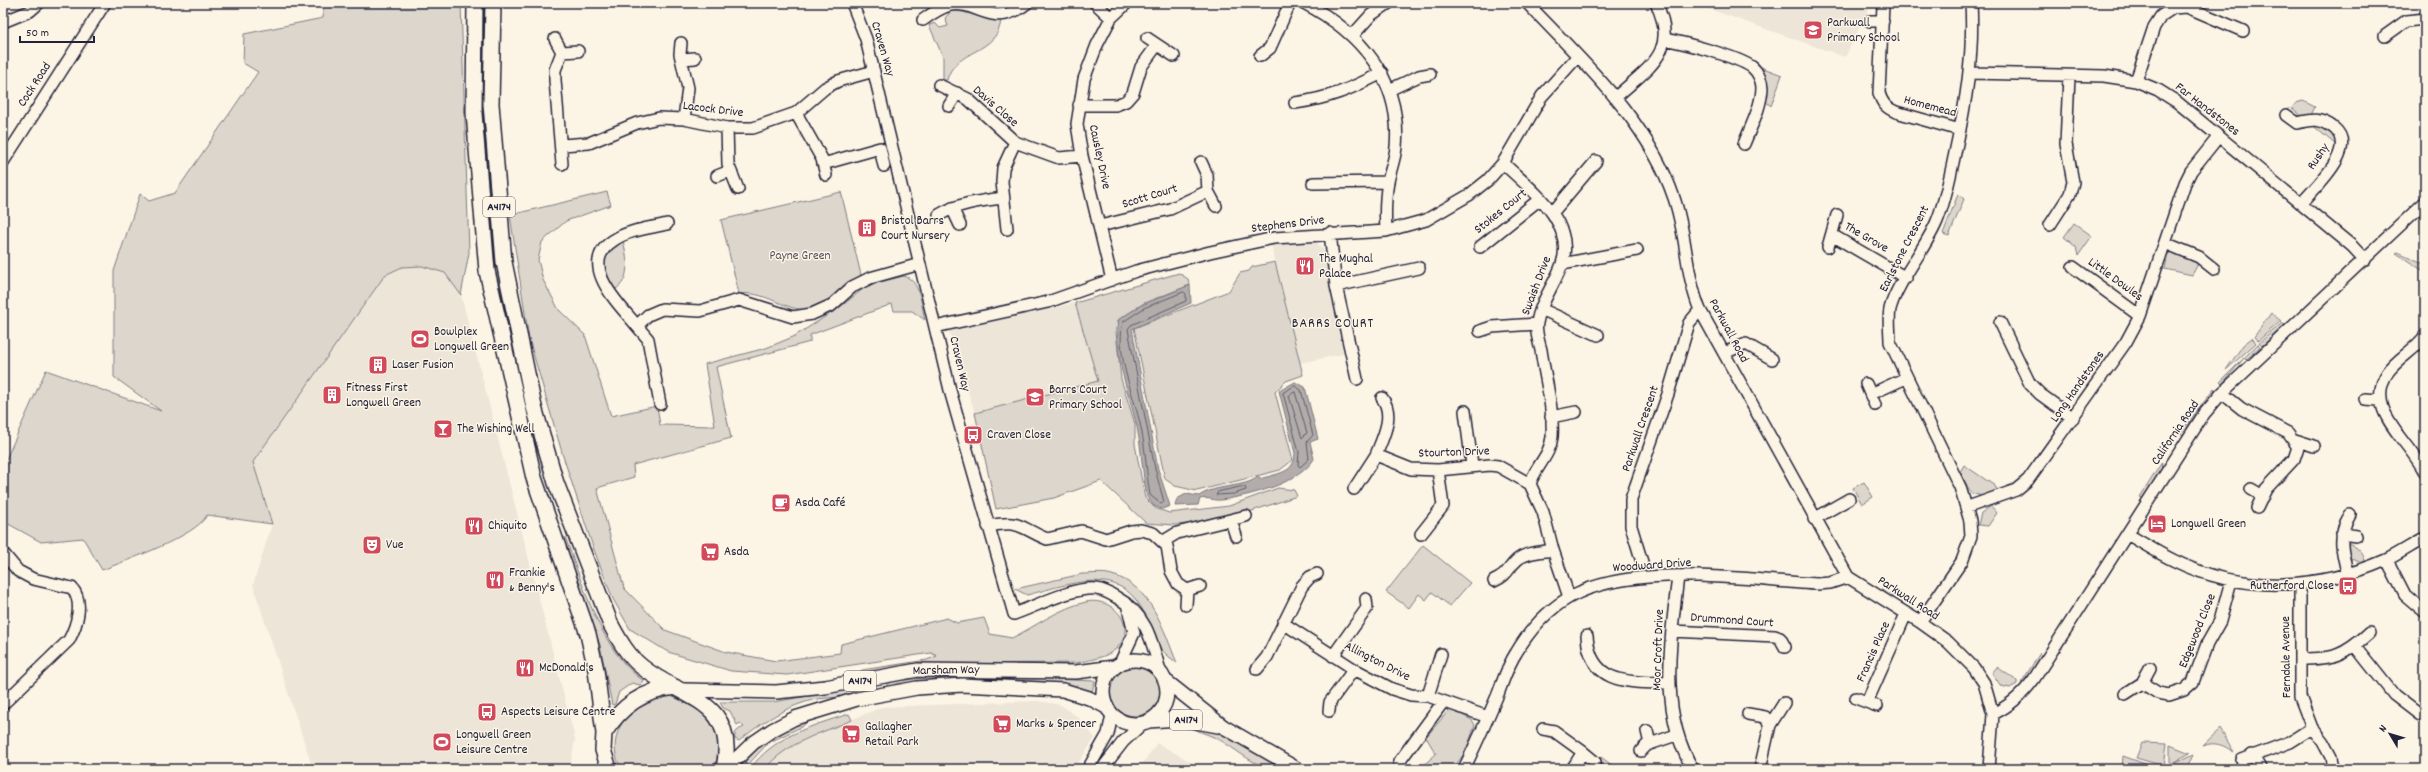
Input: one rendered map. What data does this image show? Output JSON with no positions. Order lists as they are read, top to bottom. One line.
{"streets":{"highway":["A4174"],"main road":["Marsham Way"],"street":["Craven Way","Cock Road","Davis Close","Homemead","Lacock Drive","Far Handstones","Causley Drive","Rushy","Scott Court","Stokes Court","Stephens Drive","The Grove","Earlstone Crescent","Little Dowles","Swaish Drive","Parkwall Road","Long Handstones","Parkwall Crescent","California Road","Stourton Drive","Woodward Drive","Drummond Court","Edgewood Close","Moor Croft Drive","Francis Place","Ferndale Avenue","Allington Drive"]},"crossings":[["Craven Way","Lacock Drive"],["Craven Way","A4174"],["Craven Way","Stephens Drive"],["Craven Way","Marsham Way"],["Davis Close","Causley Drive"],["Homemead","Earlstone Crescent"],["Far Handstones","Rushy"],["Far Handstones","Earlstone Crescent"],["Far Handstones","Long Handstones"],["Far Handstones","California Road"],["Causley Drive","Scott Court"],["Causley Drive","Stephens Drive"],["A4174","Marsham Way"],["Stokes Court","Swaish Drive"],["Stephens Drive","Swaish Drive"],["Stephens Drive","Parkwall Road"],["The Grove","Earlstone Crescent"],["Earlstone Crescent","Parkwall Road"],["Earlstone Crescent","Long Handstones"],["Little Dowles","Long Handstones"],["Swaish Drive","Stourton Drive"],["Parkwall Road","Parkwall Crescent"],["Parkwall Road","California Road"],["Parkwall Road","Woodward Drive"],["Parkwall Road","Francis Place"],["Woodward Drive","Moor Croft Drive"],["Woodward Drive","Allington Drive"],["Drummond Court","Moor Croft Drive"]],"districts":["BARRS COURT"],"parks":["Payne Green"],"places":{"school or university":["Parkwall Primary School","Barrs Court Primary School"],"building":["Bristol Barrs Court Nursery","Laser Fusion","Fitness First Longwell Green"],"restaurant":["The Mughal Palace","Chiquito","Frankie & Benny's","McDonald's"],"sports":["Bowlplex Longwell Green","Longwell Green Leisure Centre"],"bar":["The Wishing Well"],"bus stop":["Craven Close","Rutherford Close","Aspects Leisure Centre"],"cafe":["Asda Café"],"hotel":["Longwell Green"],"theatre":["Vue"],"supermarket":["Asda","Marks & Spencer","Gallagher Retail Park"]},"scale_bar":"50 m","north":"top left"}
